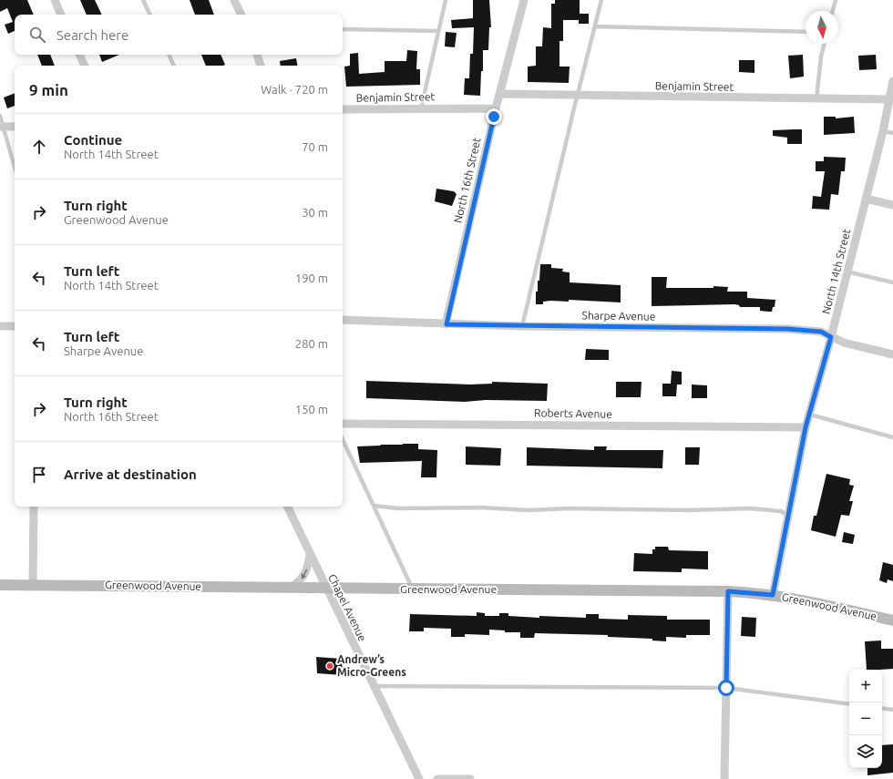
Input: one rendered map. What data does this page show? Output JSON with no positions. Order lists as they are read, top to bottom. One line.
{"streets":{"street":["Benjamin Street","North 16th Street","North 14th Street","Sharpe Avenue","Roberts Avenue","Greenwood Avenue","Chapel Avenue"]},"crossings":[["Benjamin Street","North 16th Street"],["Benjamin Street","North 14th Street"],["North 16th Street","Sharpe Avenue"],["North 14th Street","Sharpe Avenue"],["North 14th Street","Roberts Avenue"],["North 14th Street","Greenwood Avenue"],["Greenwood Avenue","Chapel Avenue"]],"places":["Andrew’s Micro-Greens"],"north":"bottom","page":{"search":"Search here","heading":["9 min","Walk · 720 m"],"list":[["Continue","North 14th Street","70 m"],["Turn right","Greenwood Avenue","30 m"],["Turn left","North 14th Street","190 m"],["Turn left","Sharpe Avenue","280 m"],["Turn right","North 16th Street","150 m"],"Arrive at destination"],"map_buttons":["+","−"]}}
